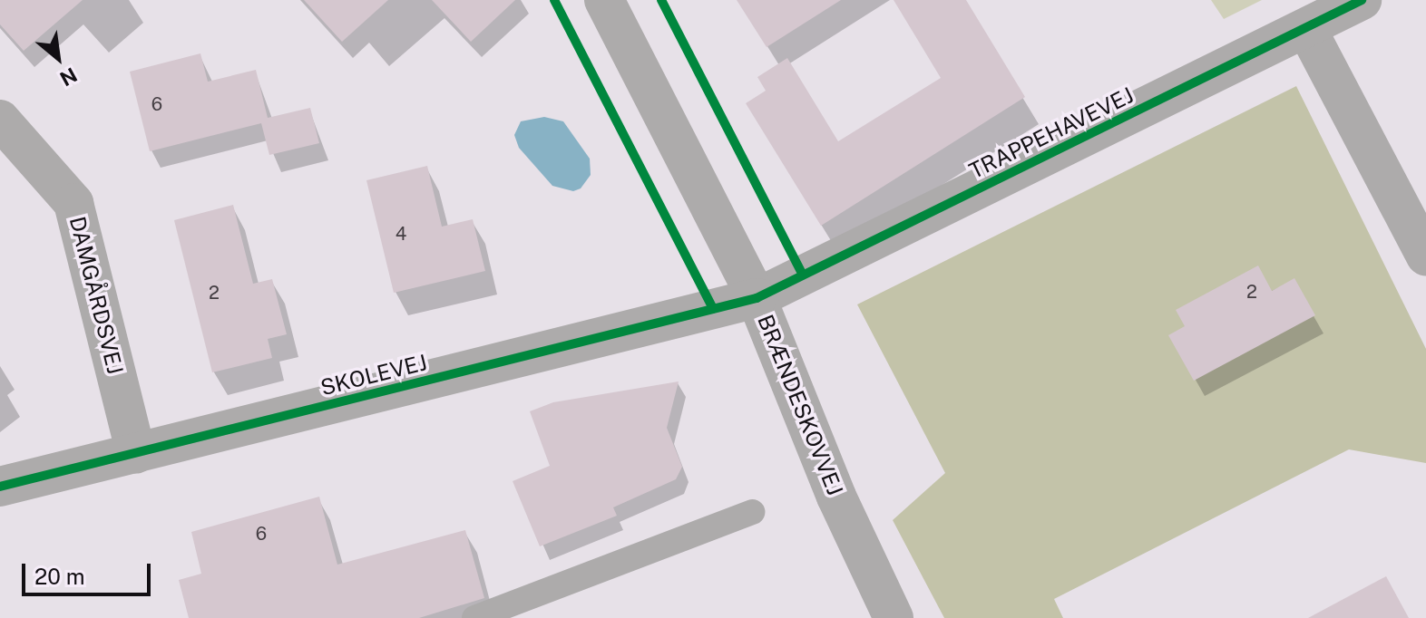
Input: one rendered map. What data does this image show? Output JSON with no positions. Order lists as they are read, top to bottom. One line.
{"streets":{"street":["TRAPPEHAVEVEJ","DAMGÅRDSVEJ","SKOLEVEJ","BRÆNDESKOVVEJ"]},"crossings":[["TRAPPEHAVEVEJ","SKOLEVEJ"],["TRAPPEHAVEVEJ","BRÆNDESKOVVEJ"],["DAMGÅRDSVEJ","SKOLEVEJ"],["SKOLEVEJ","BRÆNDESKOVVEJ"]],"house_numbers":["6","4","2","2","6"],"scale_bar":"20 m","north":"bottom right"}
